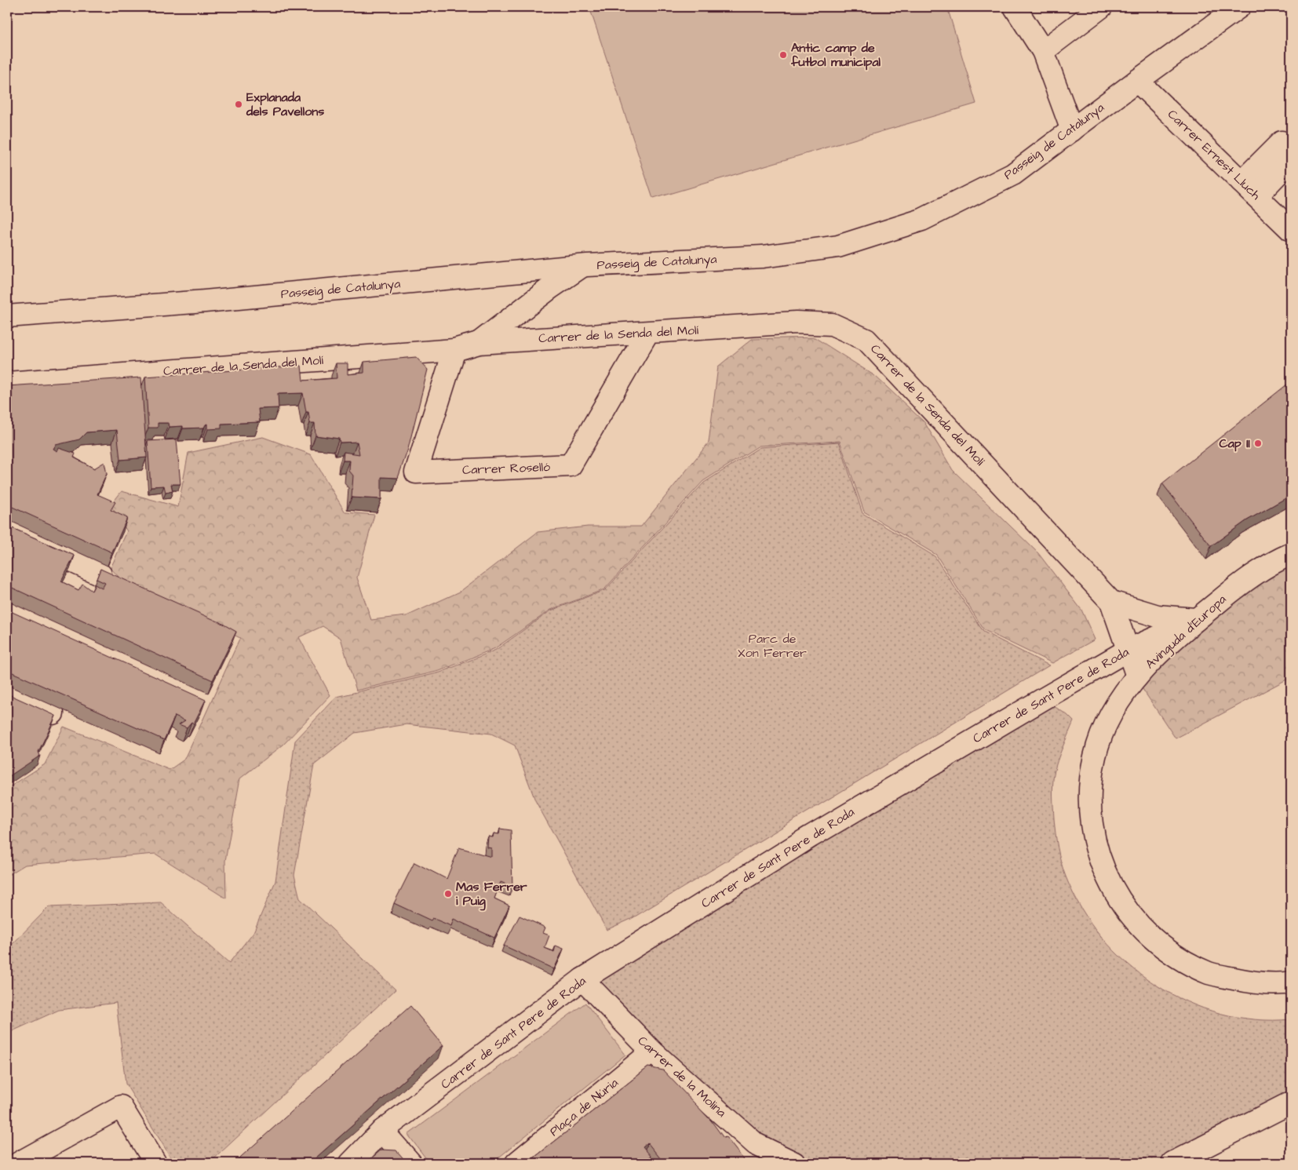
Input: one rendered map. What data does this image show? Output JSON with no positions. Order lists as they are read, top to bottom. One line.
{"streets":{"street":["Passeig de Catalunya","Carrer Ernest Lluch","Carrer de la Senda del Molí","Carrer Roselló","Avinguda d'Europa","Carrer de Sant Pere de Roda","Carrer de la Molina","Plaça de Núria"]},"crossings":[["Passeig de Catalunya","Carrer Ernest Lluch"],["Passeig de Catalunya","Carrer de la Senda del Molí"],["Carrer de la Senda del Molí","Carrer Roselló"],["Carrer de la Senda del Molí","Avinguda d'Europa"],["Carrer de la Senda del Molí","Carrer de Sant Pere de Roda"],["Avinguda d'Europa","Carrer de Sant Pere de Roda"],["Carrer de Sant Pere de Roda","Carrer de la Molina"],["Carrer de la Molina","Plaça de Núria"]],"parks":["Parc de Xon Ferrer"],"places":["Antic camp de futbol municipal","Explanada dels Pavellons","Cap II","Mas Ferrer i Puig"]}
